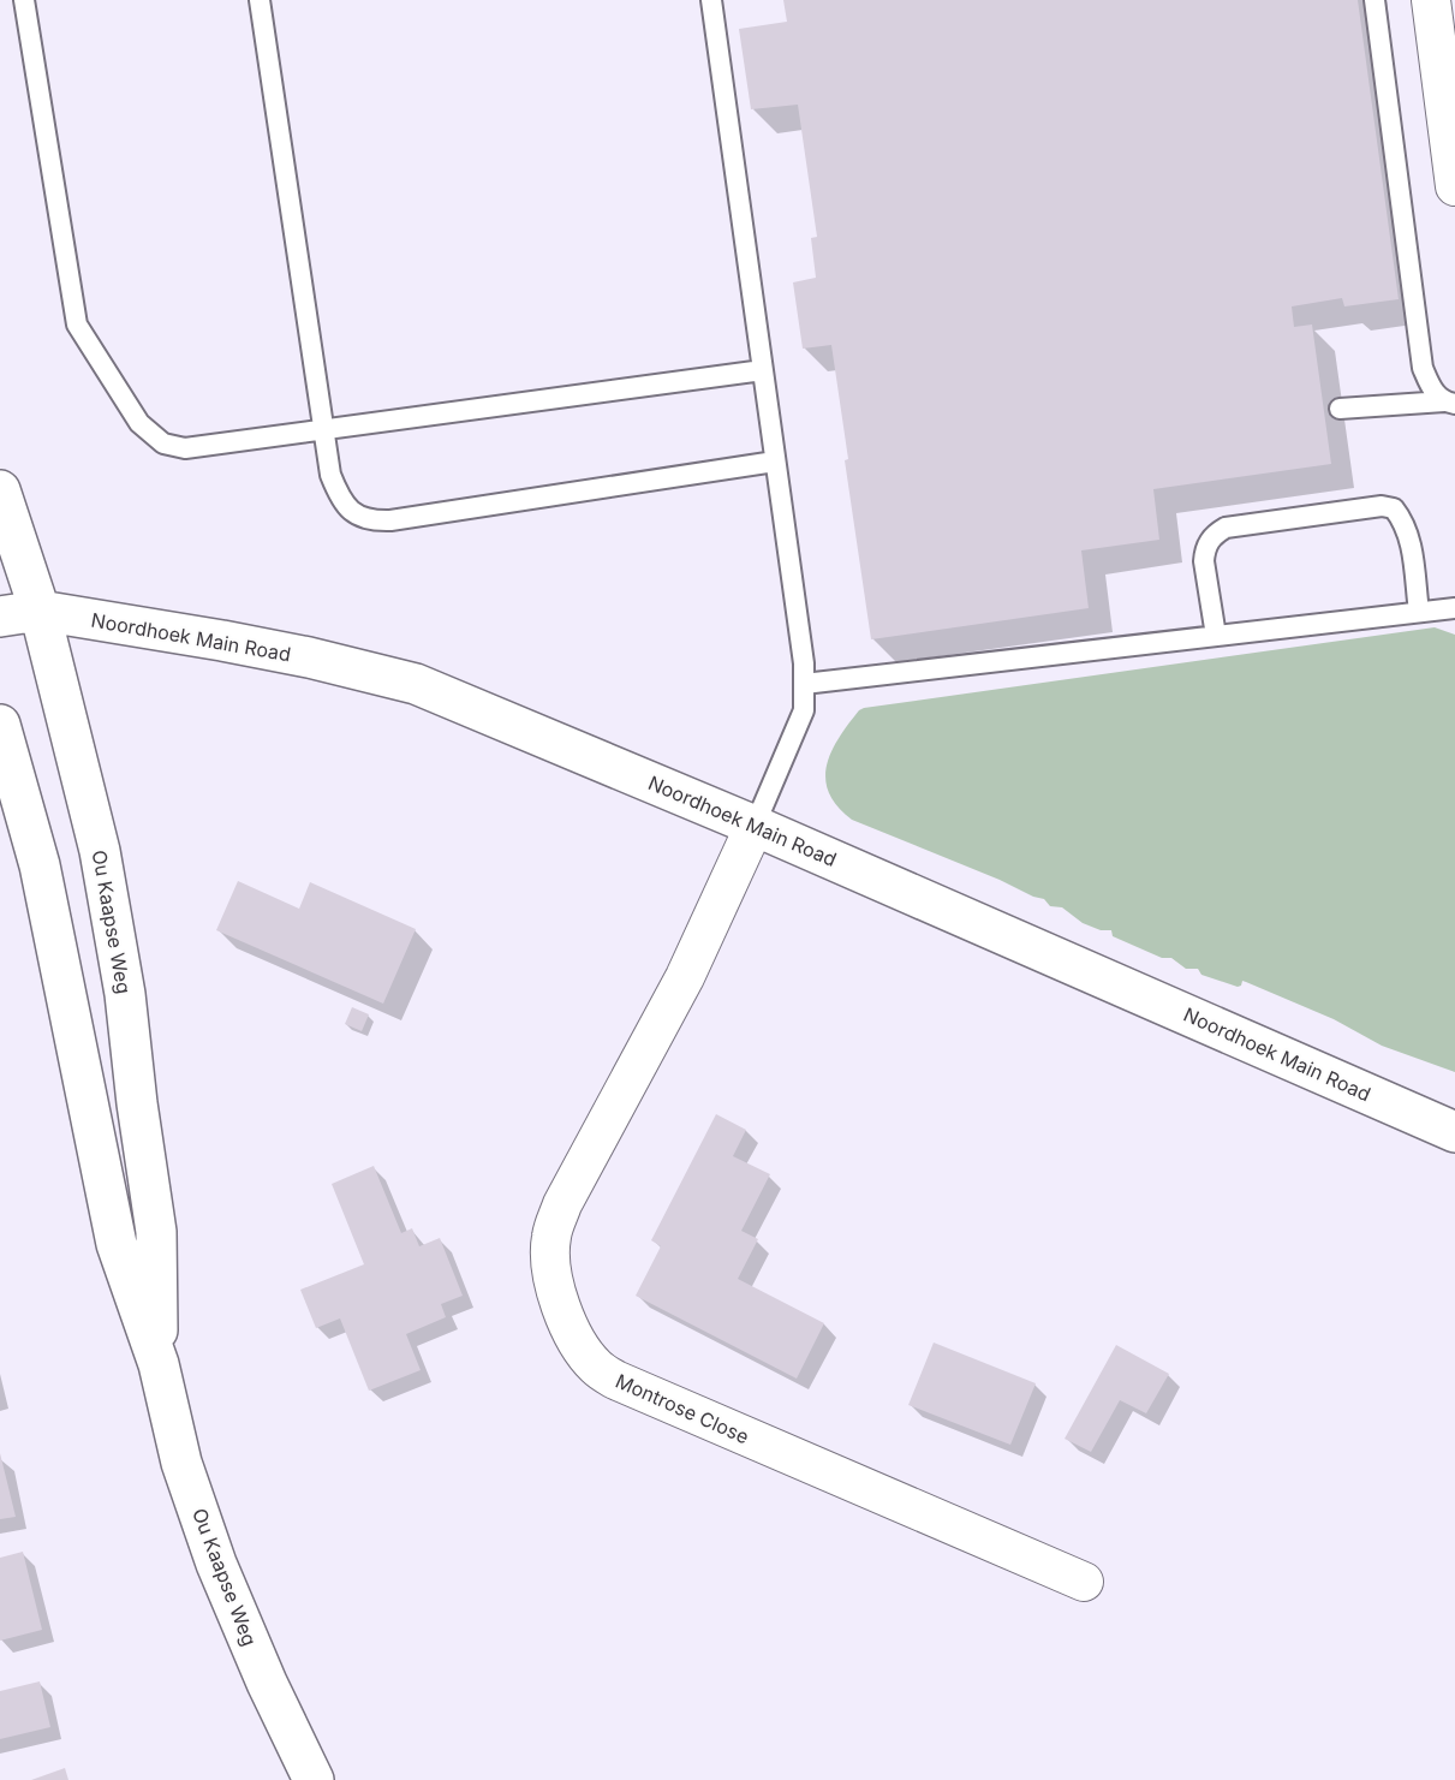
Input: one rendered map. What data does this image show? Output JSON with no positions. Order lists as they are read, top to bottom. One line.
{"streets":{"main road":["Noordhoek Main Road","Ou Kaapse Weg"],"street":["Montrose Close"]},"crossings":[["Noordhoek Main Road","Ou Kaapse Weg"],["Noordhoek Main Road","Montrose Close"]]}
